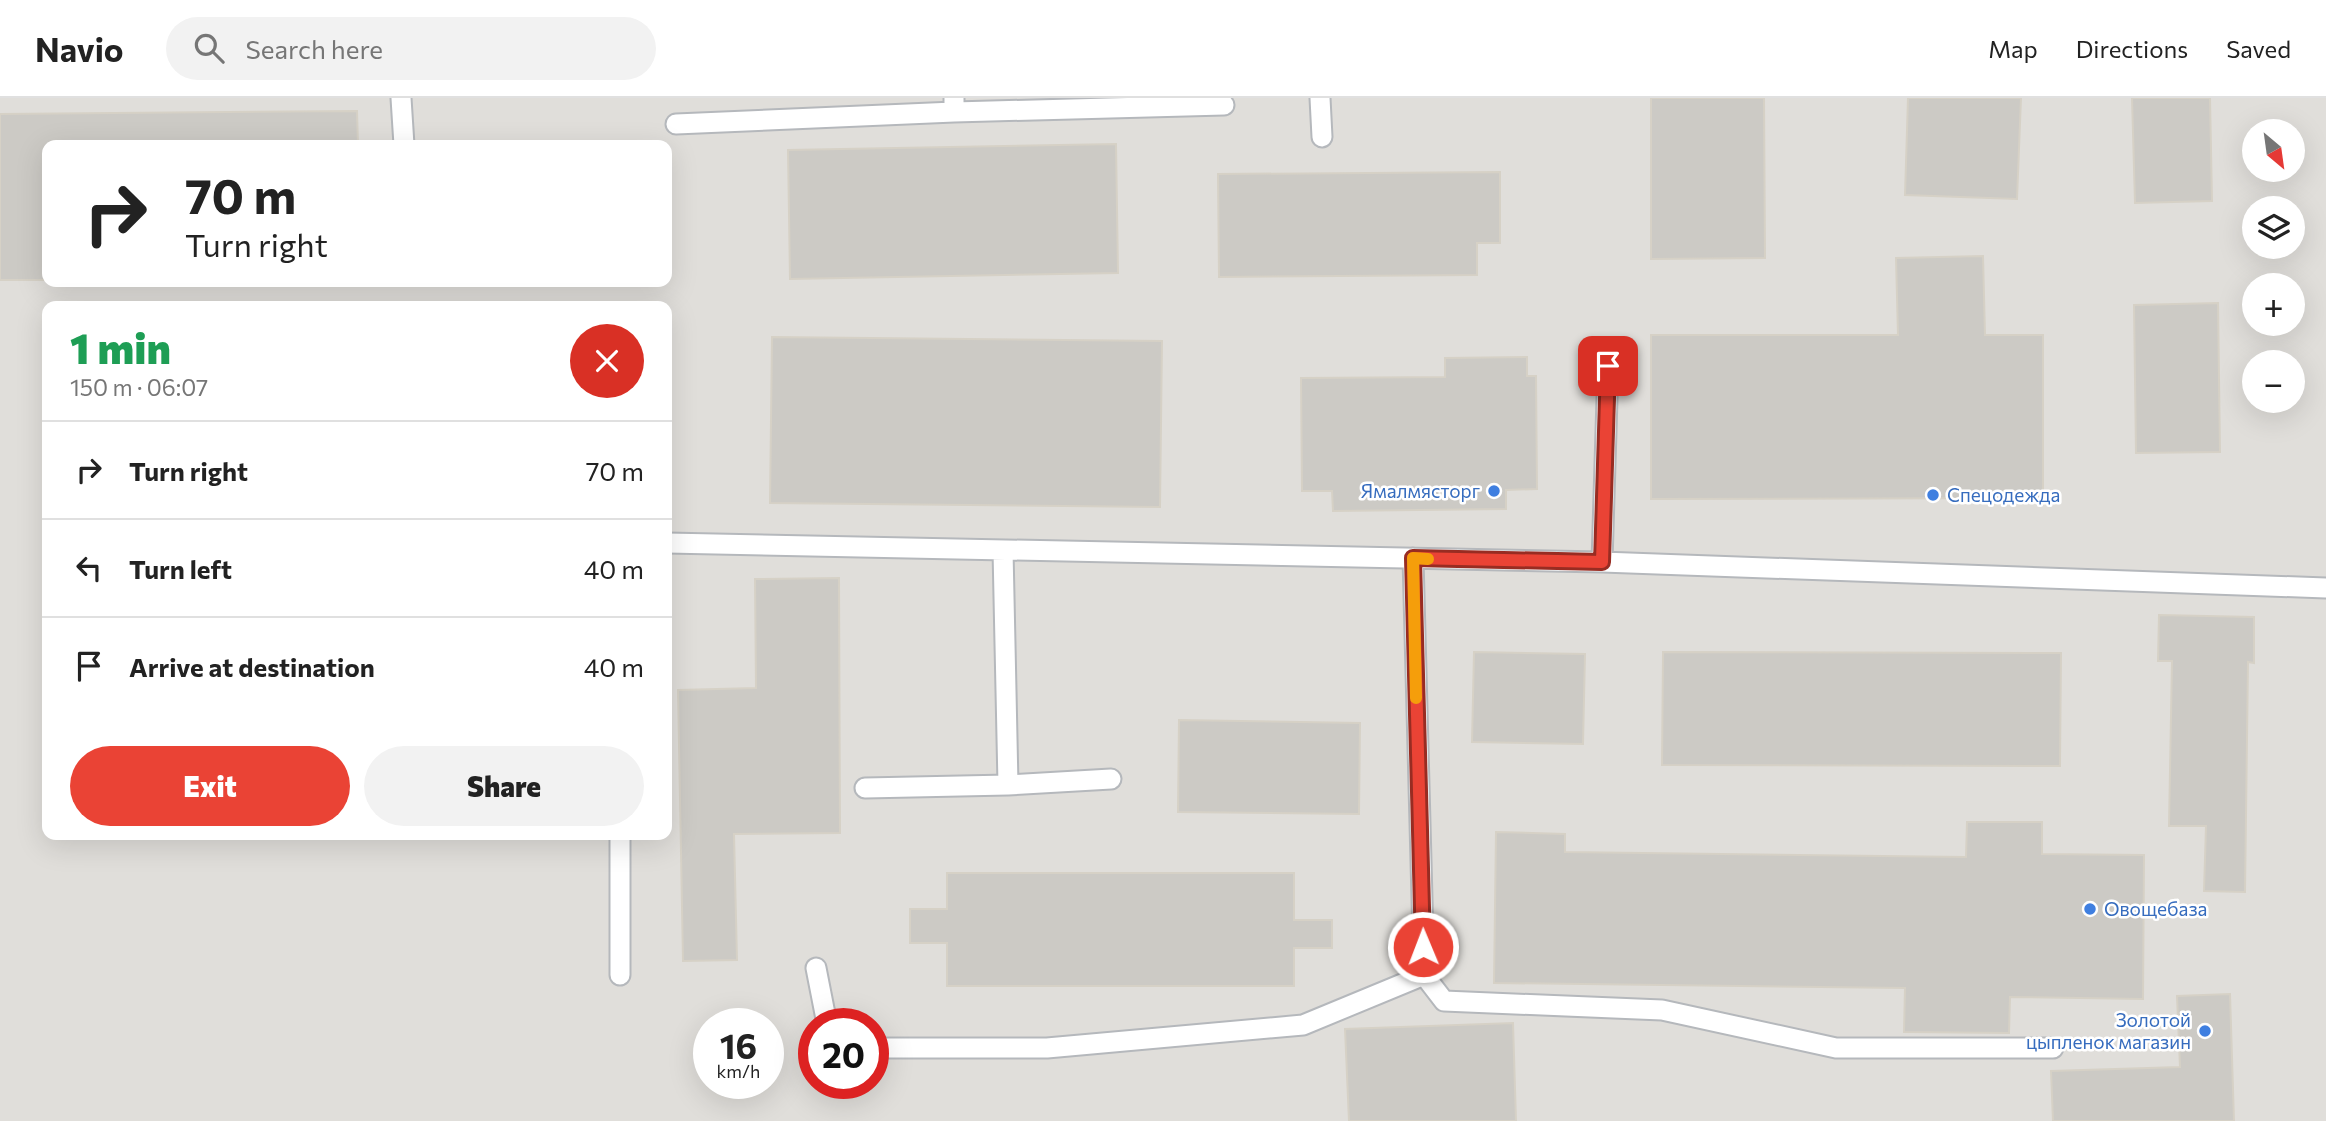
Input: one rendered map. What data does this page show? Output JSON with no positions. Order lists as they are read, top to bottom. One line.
{"places":["Ямалмясторг","Спецодежда","Овощебаза","Золотой цыпленок магазин"],"north":"bottom right","page":{"header":"Navio","search":"Search here","nav":["Map","Directions","Saved"],"map_buttons":["+","−"],"turn":["70 m","Turn right"],"heading":["1 min","150 m · 06:07"],"list":[{"name":"Turn right","value":"70 m"},{"name":"Turn left","value":"40 m"},{"name":"Arrive at destination","value":"40 m"}],"buttons":["Exit","Share"],"speed":"16 km/h","limit":"20"}}
